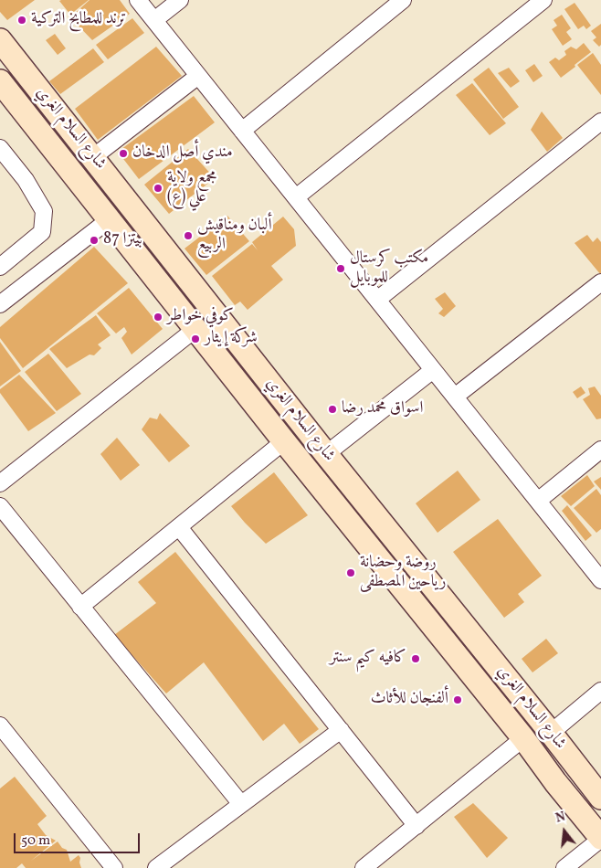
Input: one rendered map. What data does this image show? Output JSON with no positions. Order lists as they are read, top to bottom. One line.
{"streets":{"main road":["شارع السلام الغري"]},"places":["ترند للمطابخ التركية","مندي أصل الدخان","مجمع ولاية علي (ع)","ألبان ومناقيش الربيع","بيتزا 87","مكتب كرستال للموبايل","كوفي خواطر","شركة إيثار","اسواق محمد رضا","روضة وحضانة رياحين المصطفى","كافيه كيم سنتر","ألفنجان للأثاث"],"scale_bar":"50 m","north":"top"}
